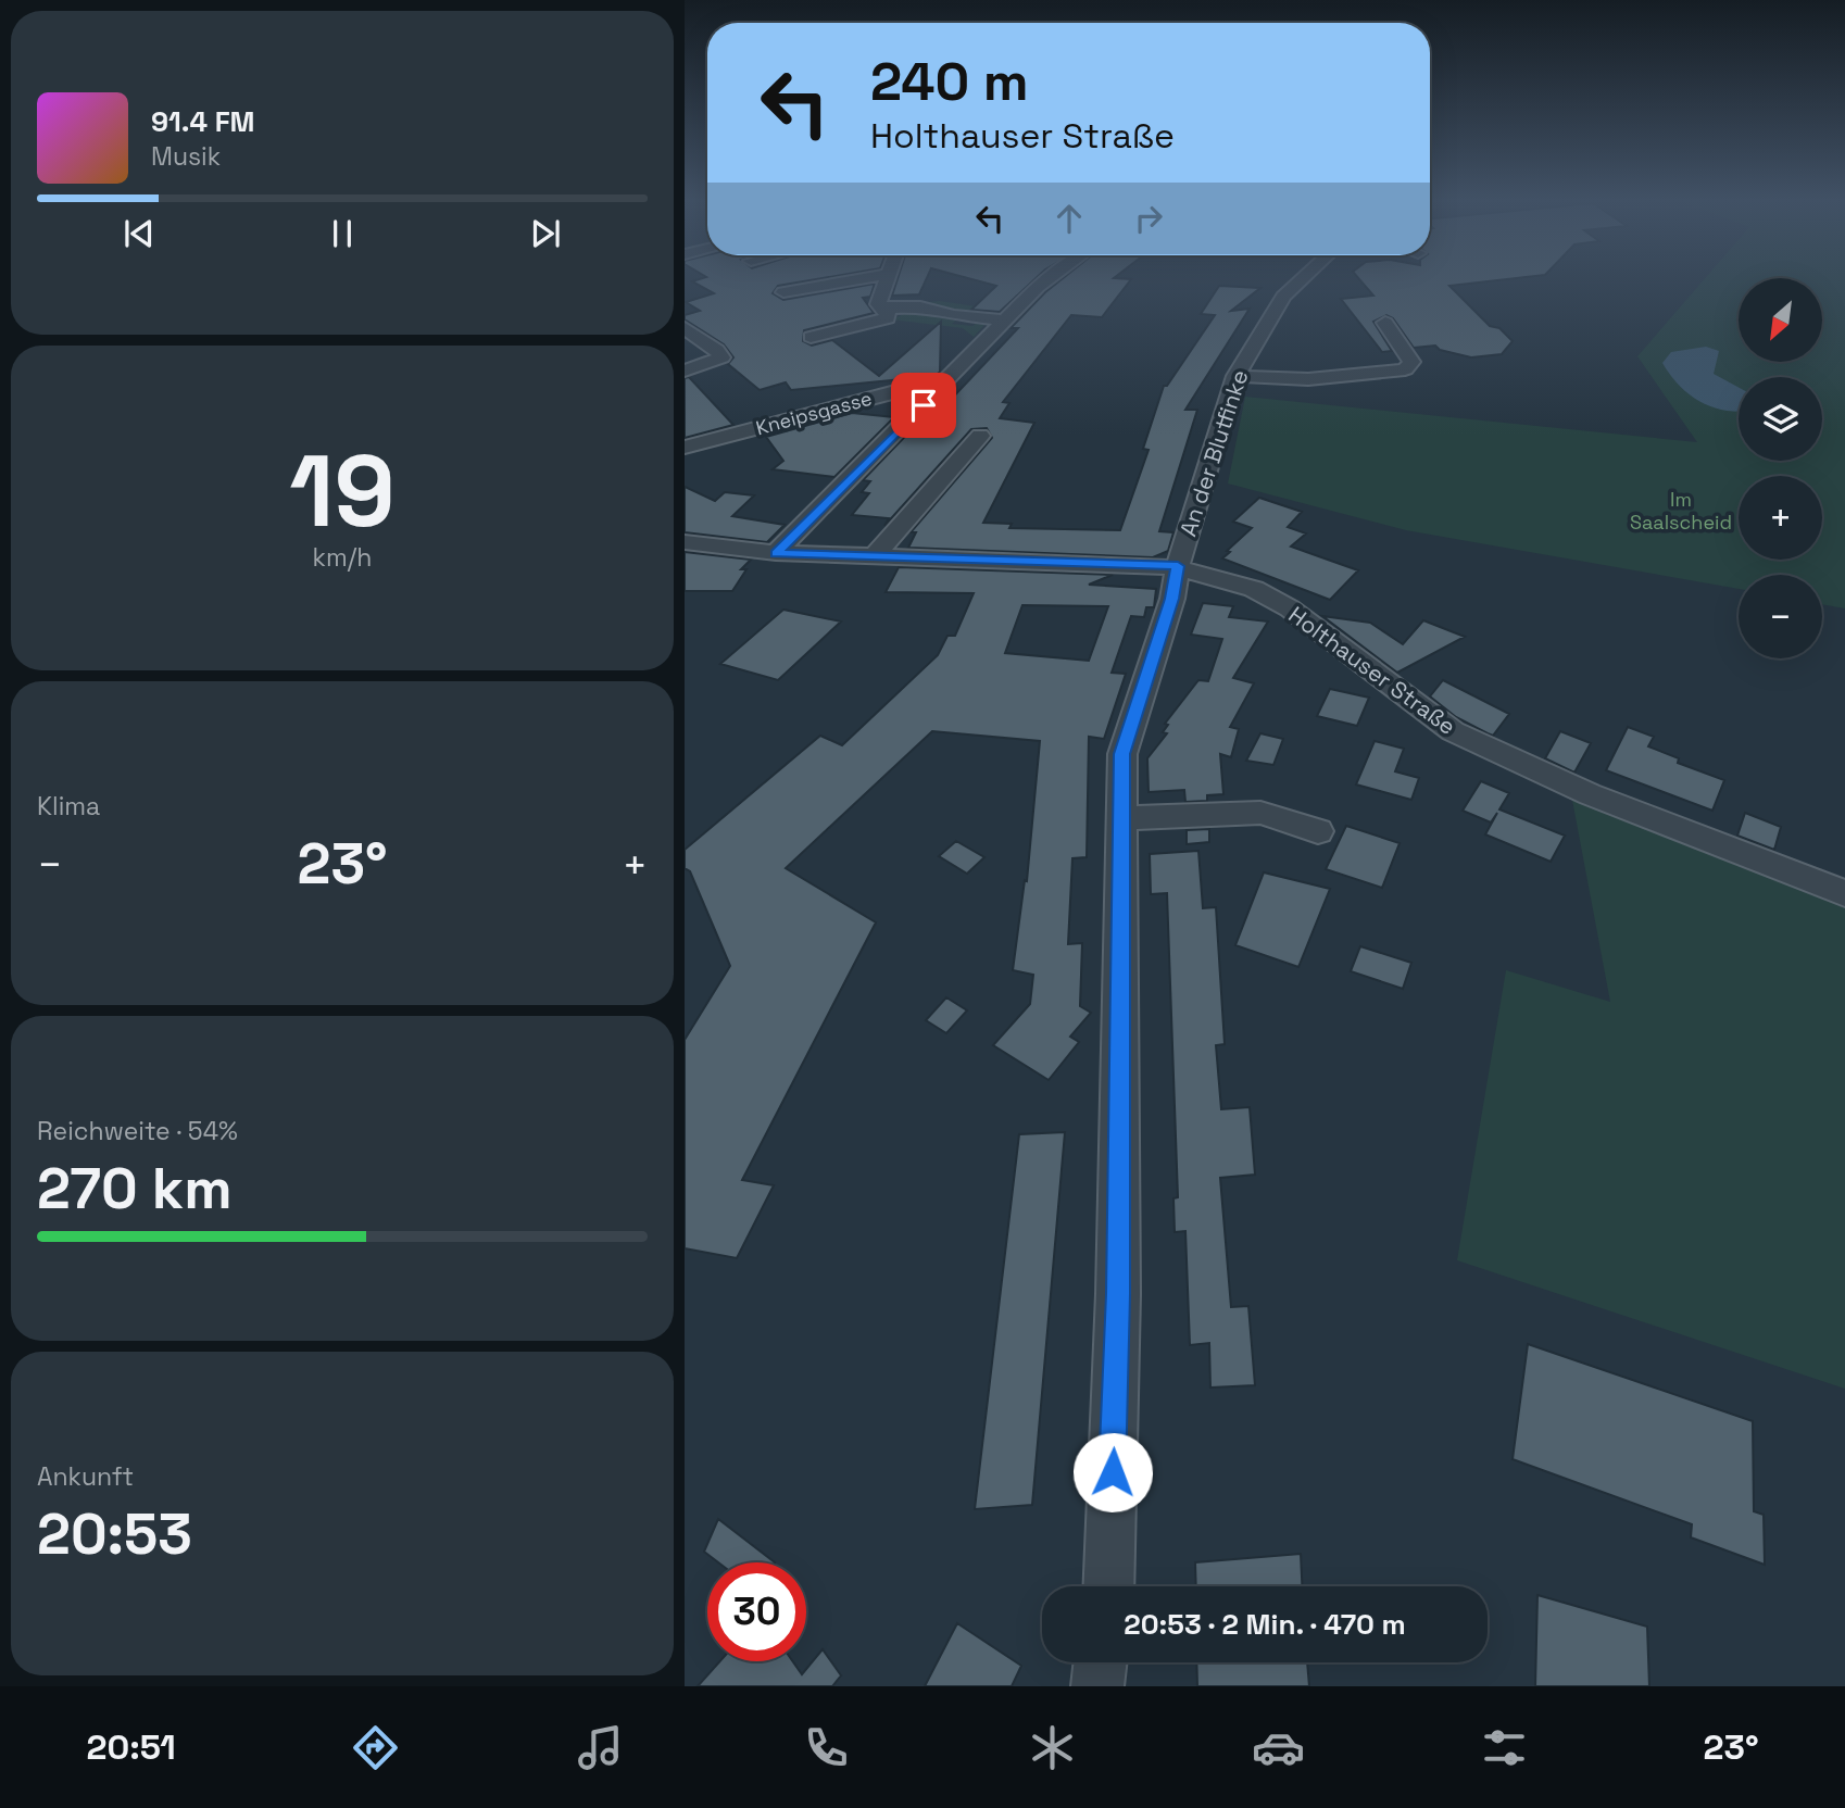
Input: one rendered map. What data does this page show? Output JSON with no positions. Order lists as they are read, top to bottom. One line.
{"streets":{"street":["Kneipsgasse","An der Blutfinke","Holthauser Straße"]},"crossings":[["An der Blutfinke","Holthauser Straße"]],"parks":["Im Saalscheid"],"north":"bottom left","page":{"turn":["240 m","Holthauser Straße"],"song":["91.4 FM","Musik"],"map_buttons":["+","−"],"tile":[["19","km/h"],"Klima",["Reichweite · 54%","270 km"],["Ankunft","20:53"]],"heat":["−","23°","+"],"limit":"30","trip":"20:53 · 2 Min. · 470 m","tabs":["20:51","23°"]}}
